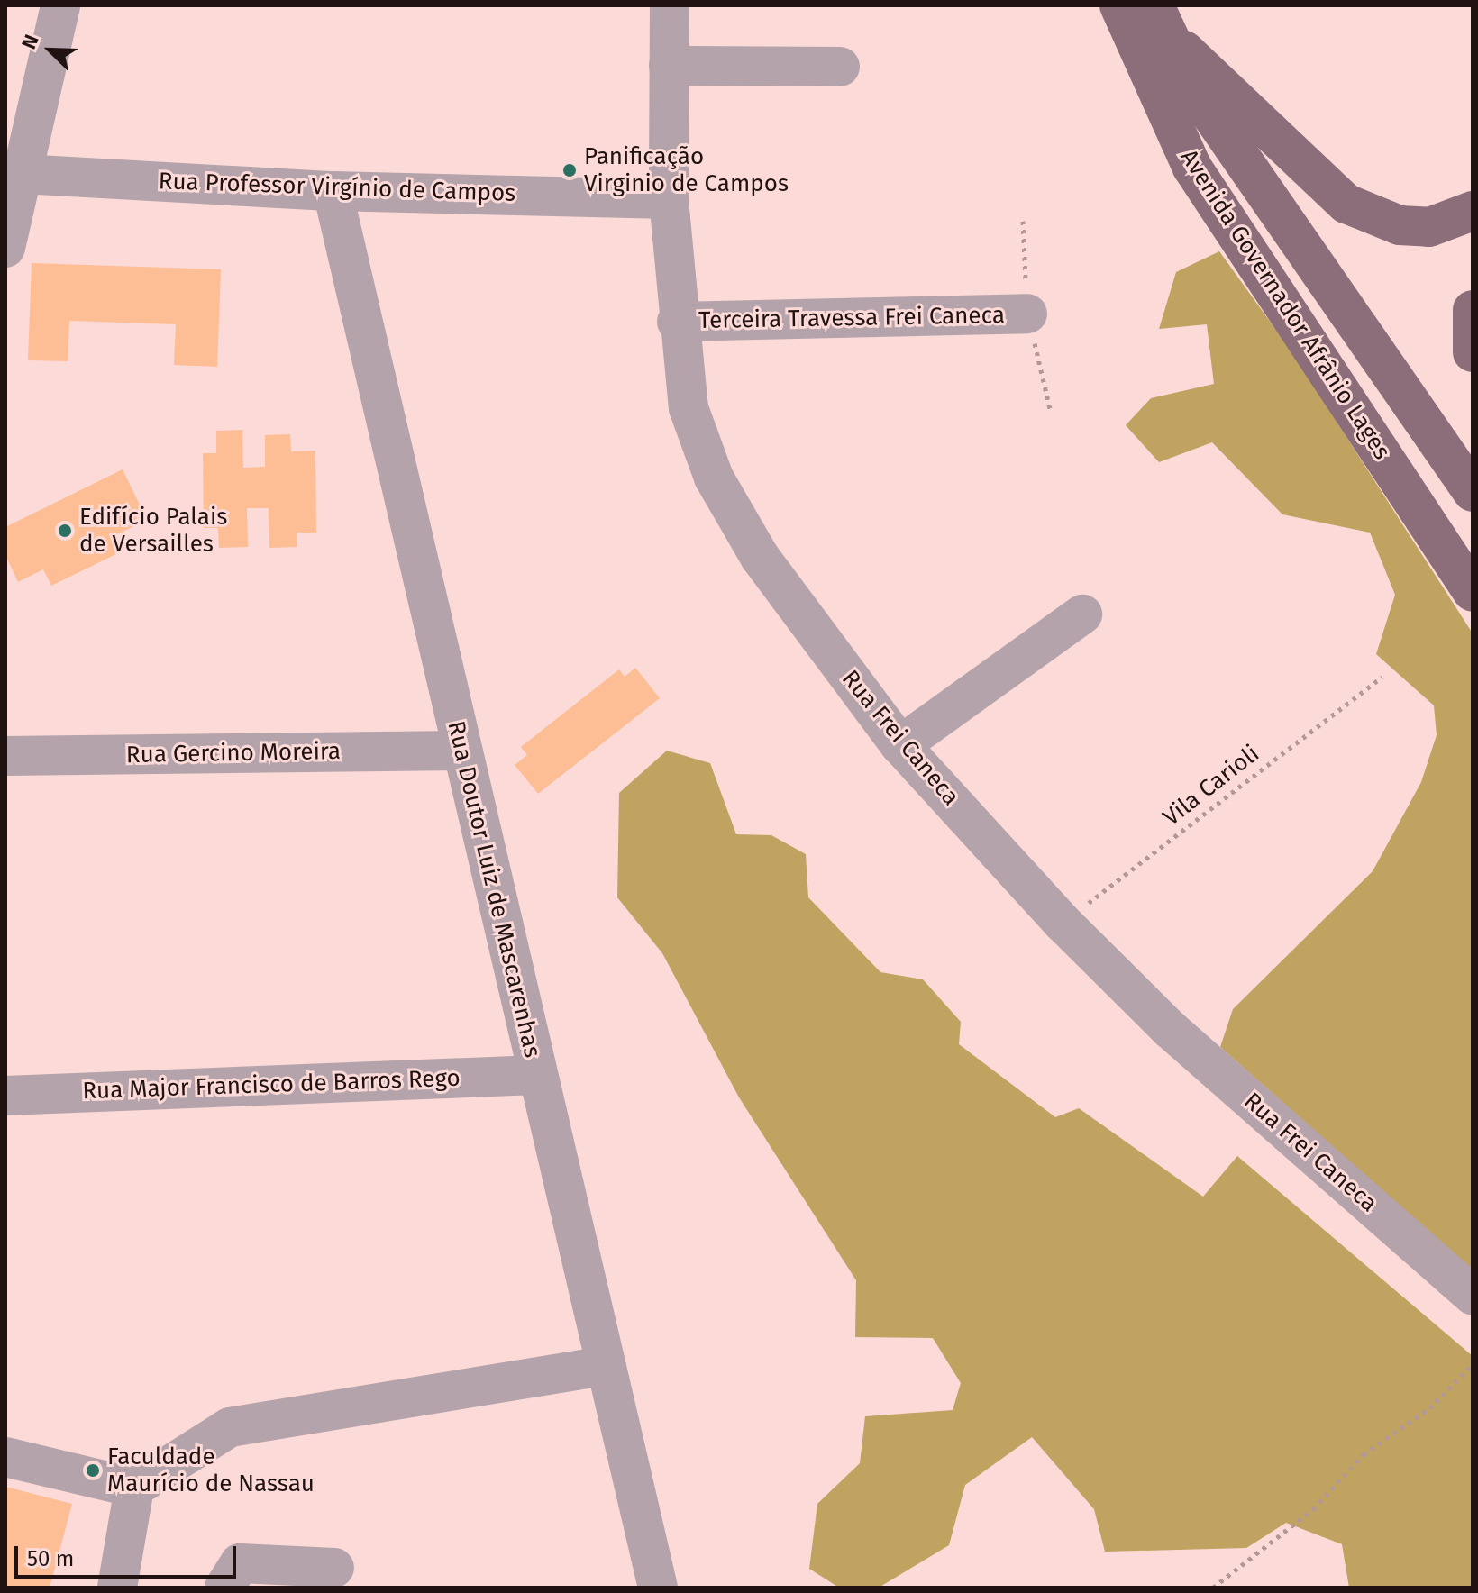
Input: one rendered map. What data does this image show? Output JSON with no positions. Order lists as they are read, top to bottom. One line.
{"streets":{"main road":["Avenida Governador Afrânio Lages"],"street":["Rua Professor Virgínio de Campos","Terceira Travessa Frei Caneca","Rua Frei Caneca","Rua Gercino Moreira","Rua Doutor Luiz de Mascarenhas","Rua Major Francisco de Barros Rego"],"path":["Vila Carioli"]},"crossings":[["Rua Professor Virgínio de Campos","Rua Frei Caneca"],["Rua Professor Virgínio de Campos","Rua Doutor Luiz de Mascarenhas"],["Terceira Travessa Frei Caneca","Rua Frei Caneca"],["Rua Frei Caneca","Vila Carioli"],["Rua Gercino Moreira","Rua Doutor Luiz de Mascarenhas"],["Rua Doutor Luiz de Mascarenhas","Rua Major Francisco de Barros Rego"]],"places":["Panificação Virginio de Campos","Edifício Palais de Versailles","Faculdade Maurício de Nassau"],"scale_bar":"50 m","north":"top left"}
